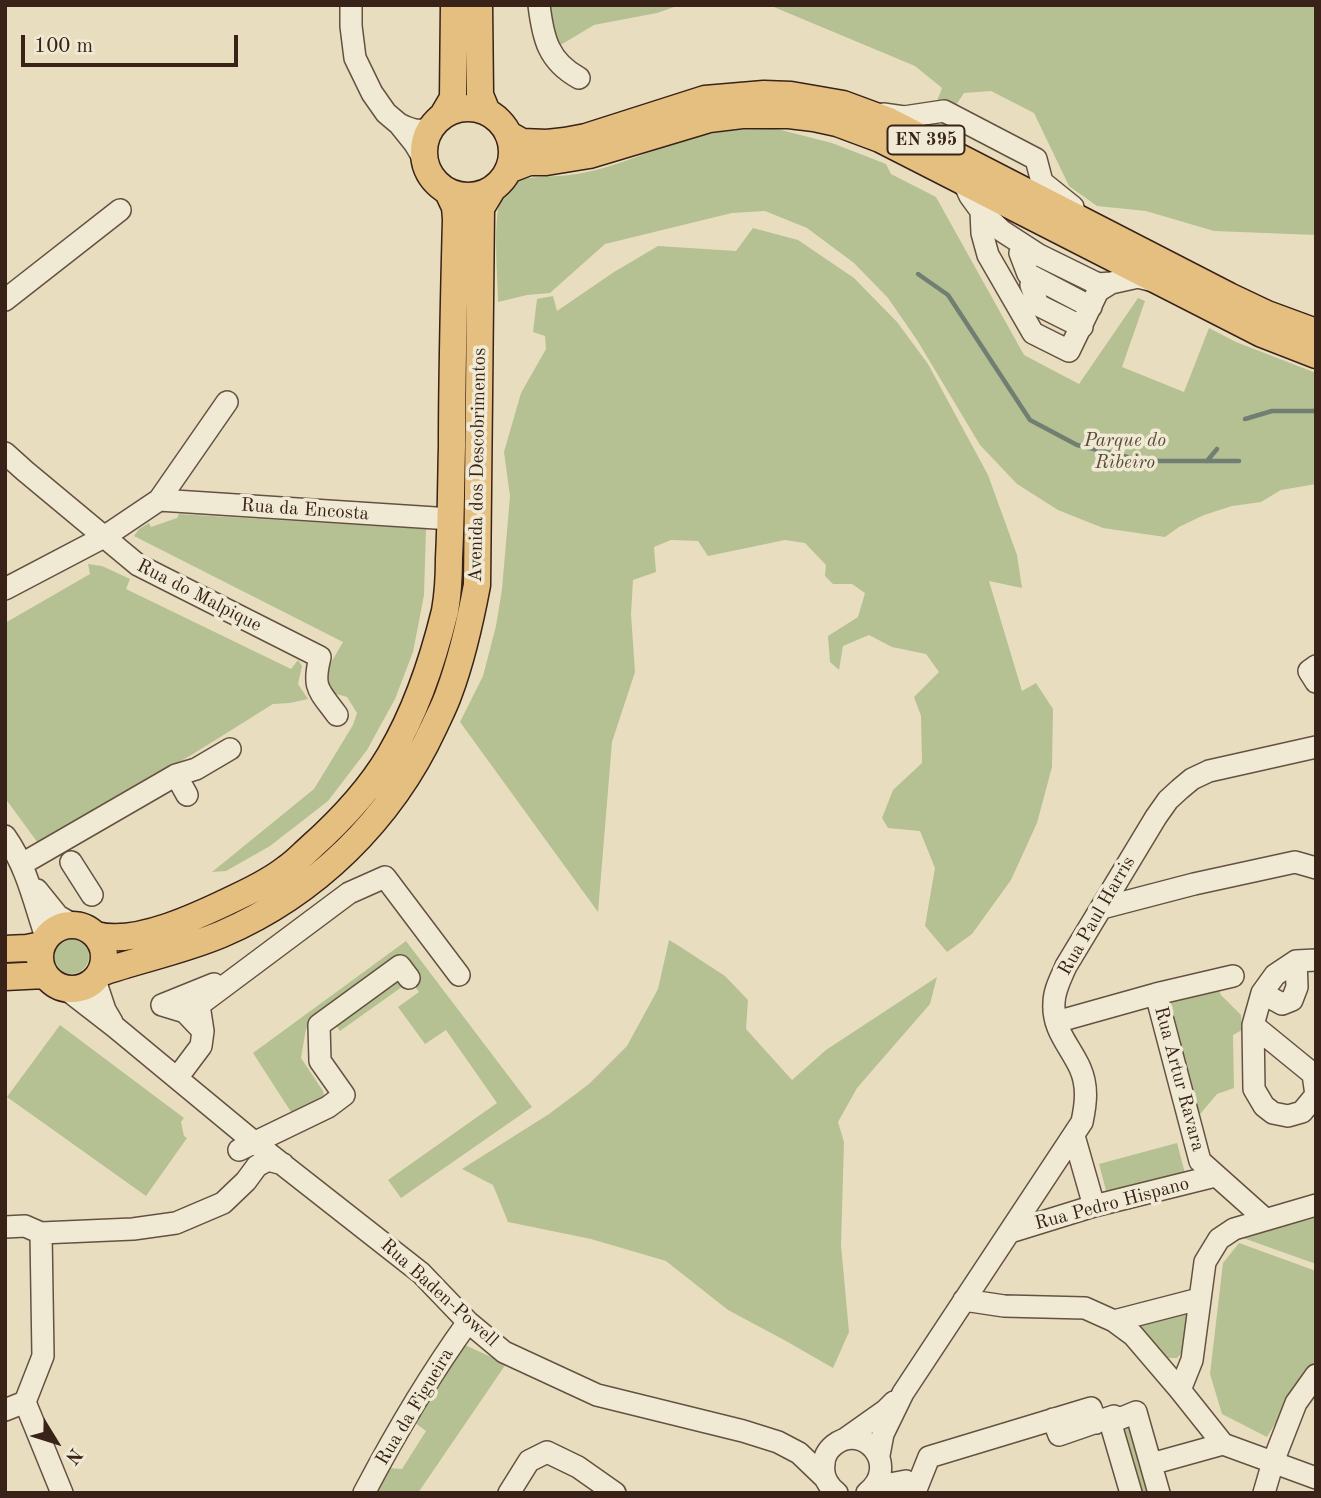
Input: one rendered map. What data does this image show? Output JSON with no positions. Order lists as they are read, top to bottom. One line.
{"streets":{"main road":["EN 395","Avenida dos Descobrimentos"],"street":["Rua da Encosta","Rua do Malpique","Rua Paul Harris","Rua Artur Ravara","Rua Pedro Hispano","Rua Baden-Powell","Rua da Figueira"]},"crossings":[["EN 395","Avenida dos Descobrimentos"],["Avenida dos Descobrimentos","Rua da Encosta"],["Avenida dos Descobrimentos","Rua Baden-Powell"],["Rua Paul Harris","Rua Artur Ravara"],["Rua Paul Harris","Rua Pedro Hispano"],["Rua Artur Ravara","Rua Pedro Hispano"],["Rua Baden-Powell","Rua da Figueira"]],"parks":["Parque do Ribeiro"],"scale_bar":"100 m","north":"bottom right"}
